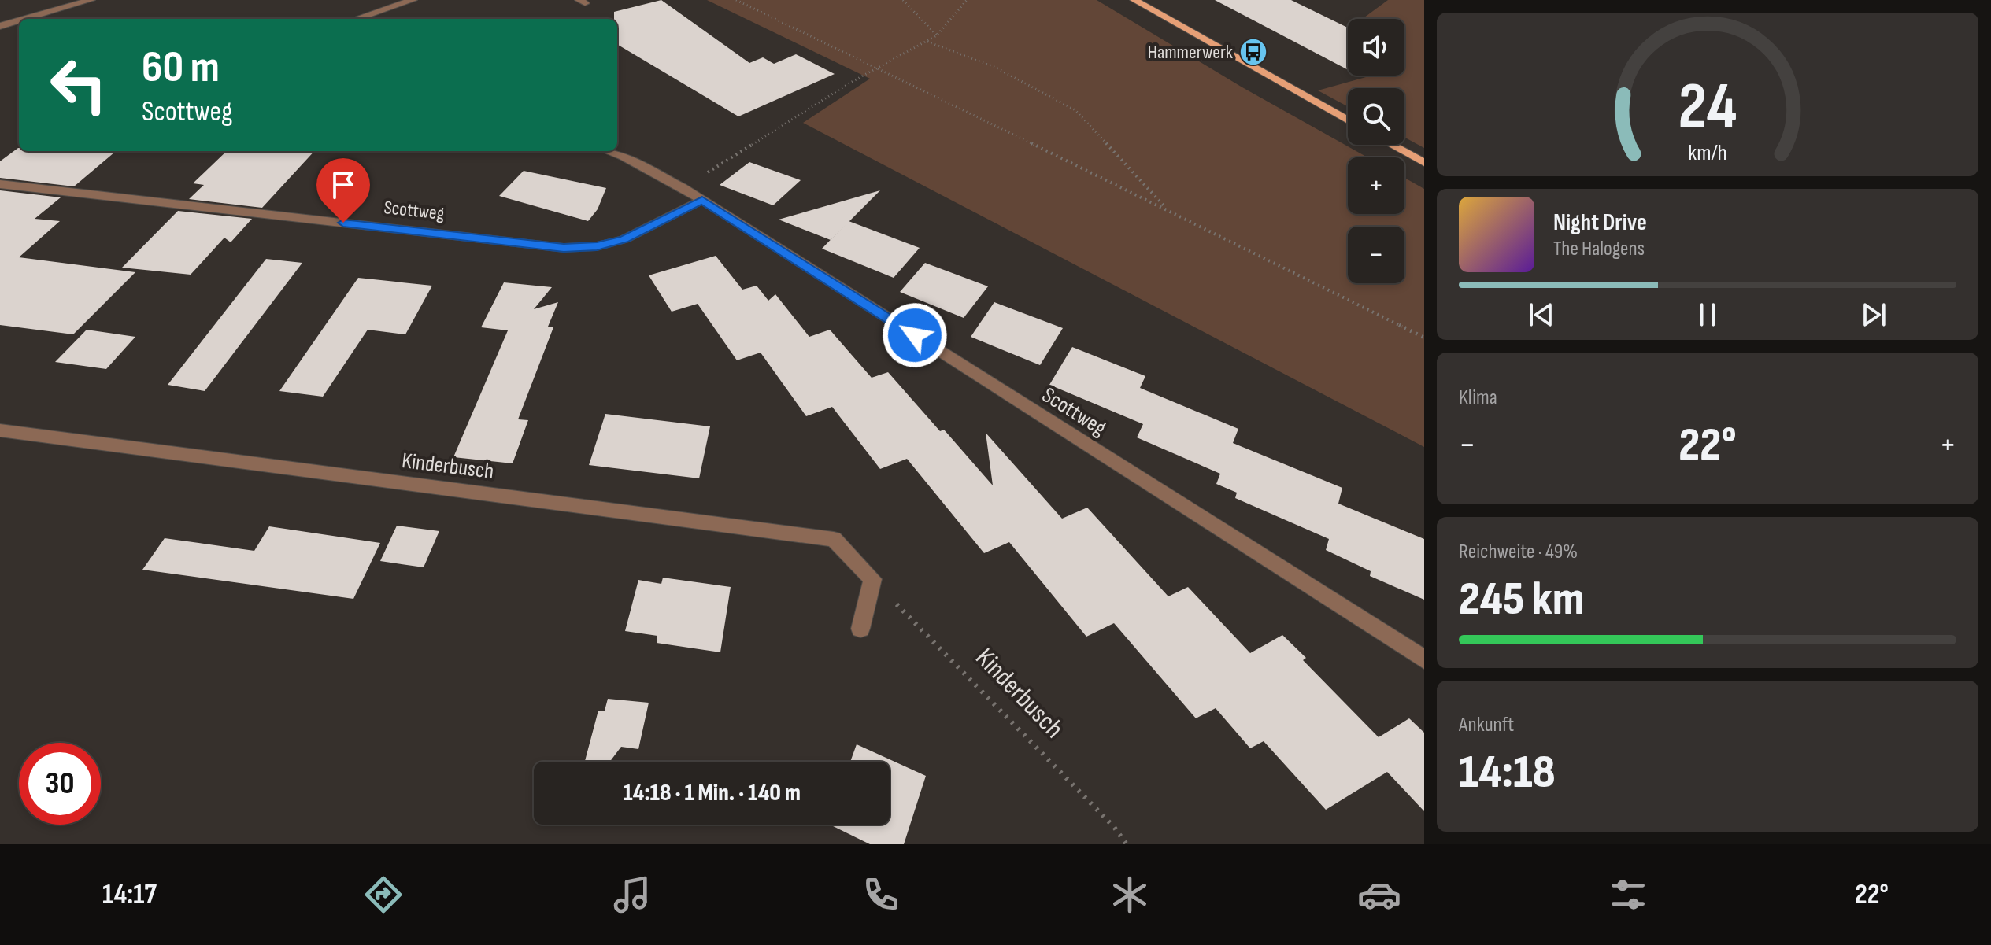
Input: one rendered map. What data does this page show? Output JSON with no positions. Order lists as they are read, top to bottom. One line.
{"streets":{"street":["Scottweg","Kinderbusch"]},"places":{"bus stop":["Hammerwerk"]},"page":{"map_buttons":["+","−"],"turn":["60 m","Scottweg"],"song":["Night Drive","The Halogens"],"tile":["Klima",["Reichweite · 49%","245 km"],["Ankunft","14:18"]],"heat":["−","22°","+"],"limit":"30","trip":"14:18 · 1 Min. · 140 m","tabs":["14:17","22°"],"gauge":["24","km/h"]}}
